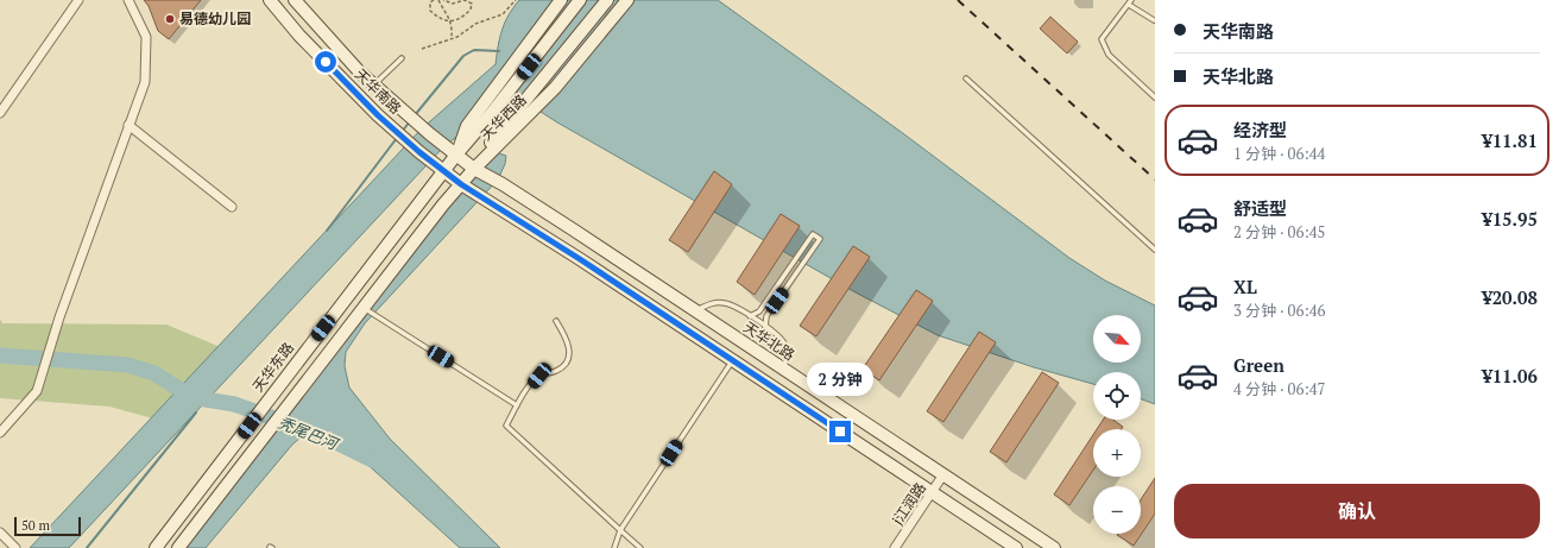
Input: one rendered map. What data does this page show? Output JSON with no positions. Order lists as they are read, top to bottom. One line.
{"streets":{"main road":["天华南路","天华西路","天华北路","天华东路"],"street":["j江润路"]},"crossings":[["天华南路","天华西路"],["天华南路","天华北路"],["天华南路","天华东路"],["天华西路","天华北路"],["天华西路","天华东路"],["天华北路","天华东路"],["天华北路","j江润路"]],"water":["秃尾巴河"],"places":["易德幼儿园"],"scale_bar":"50 m","north":"bottom right","page":{"banner":["天华南路","天华北路"],"list":[{"name":"经济型","note":"1 分钟 · 06:44","value":"¥11.81"},{"name":"舒适型","note":"2 分钟 · 06:45","value":"¥15.95"},{"name":"XL","note":"3 分钟 · 06:46","value":"¥20.08"},{"name":"Green","note":"4 分钟 · 06:47","value":"¥11.06"}],"map_buttons":["+","−"],"bubble":"2 分钟","buttons":"确认","scale":"50 m"}}
